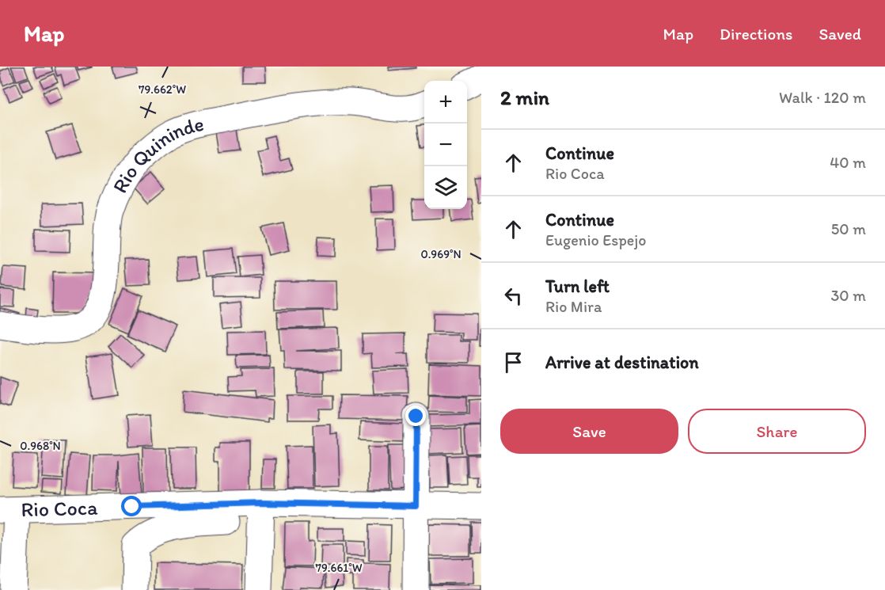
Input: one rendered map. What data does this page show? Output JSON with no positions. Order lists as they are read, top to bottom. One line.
{"streets":{"street":["Rio Quininde","Rio Coca"]},"page":{"header":"Map","nav":["Map","Directions","Saved"],"heading":["2 min","Walk · 120 m"],"map_buttons":["+","−"],"list":[["Continue","Rio Coca","40 m"],["Continue","Eugenio Espejo","50 m"],["Turn left","Rio Mira","30 m"],"Arrive at destination"],"buttons":["Save","Share"]},"coordinates":["79.662°W","0.969°N","0.968°N","79.661°W"]}
